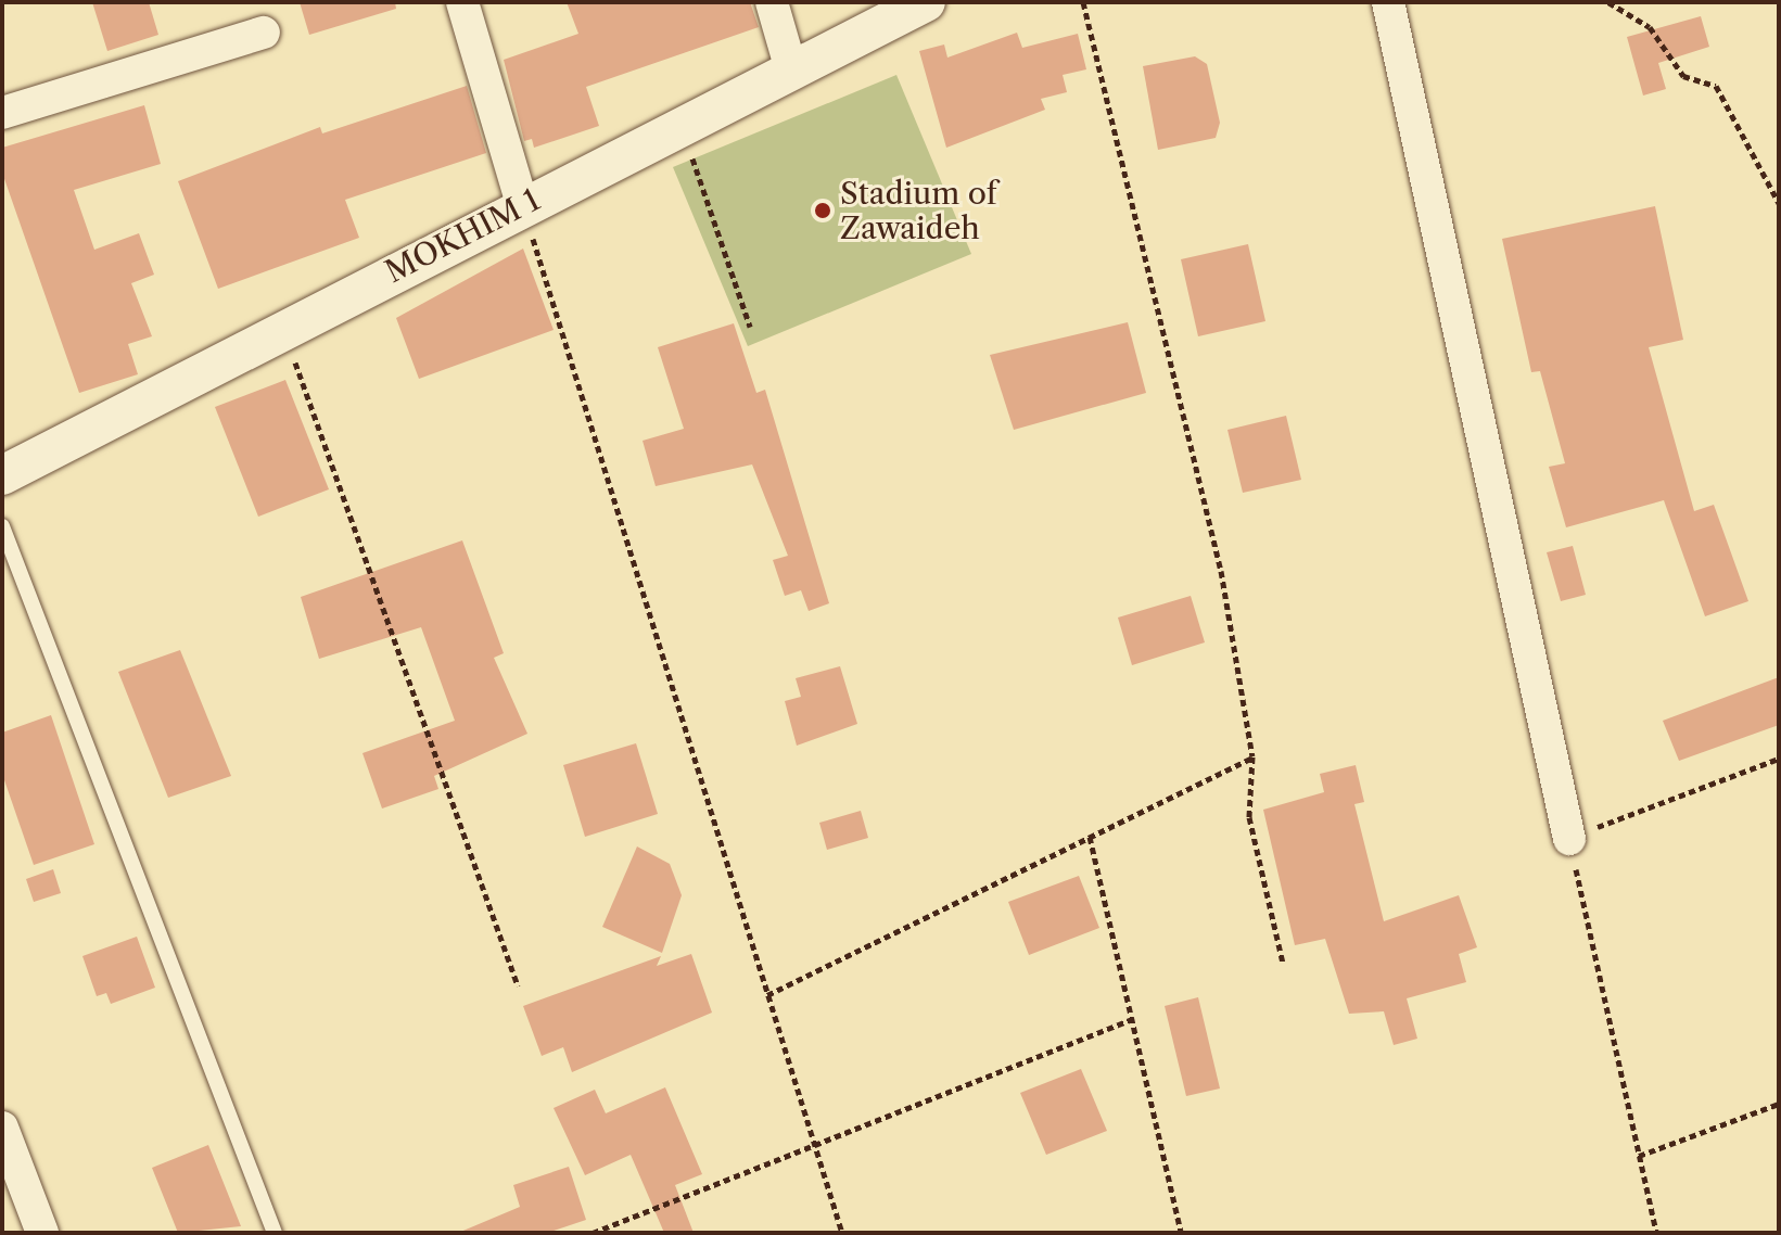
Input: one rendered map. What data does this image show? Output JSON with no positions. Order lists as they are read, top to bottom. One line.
{"streets":{"street":["MOKHIM 1"]},"places":["Stadium of Zawaideh"]}
